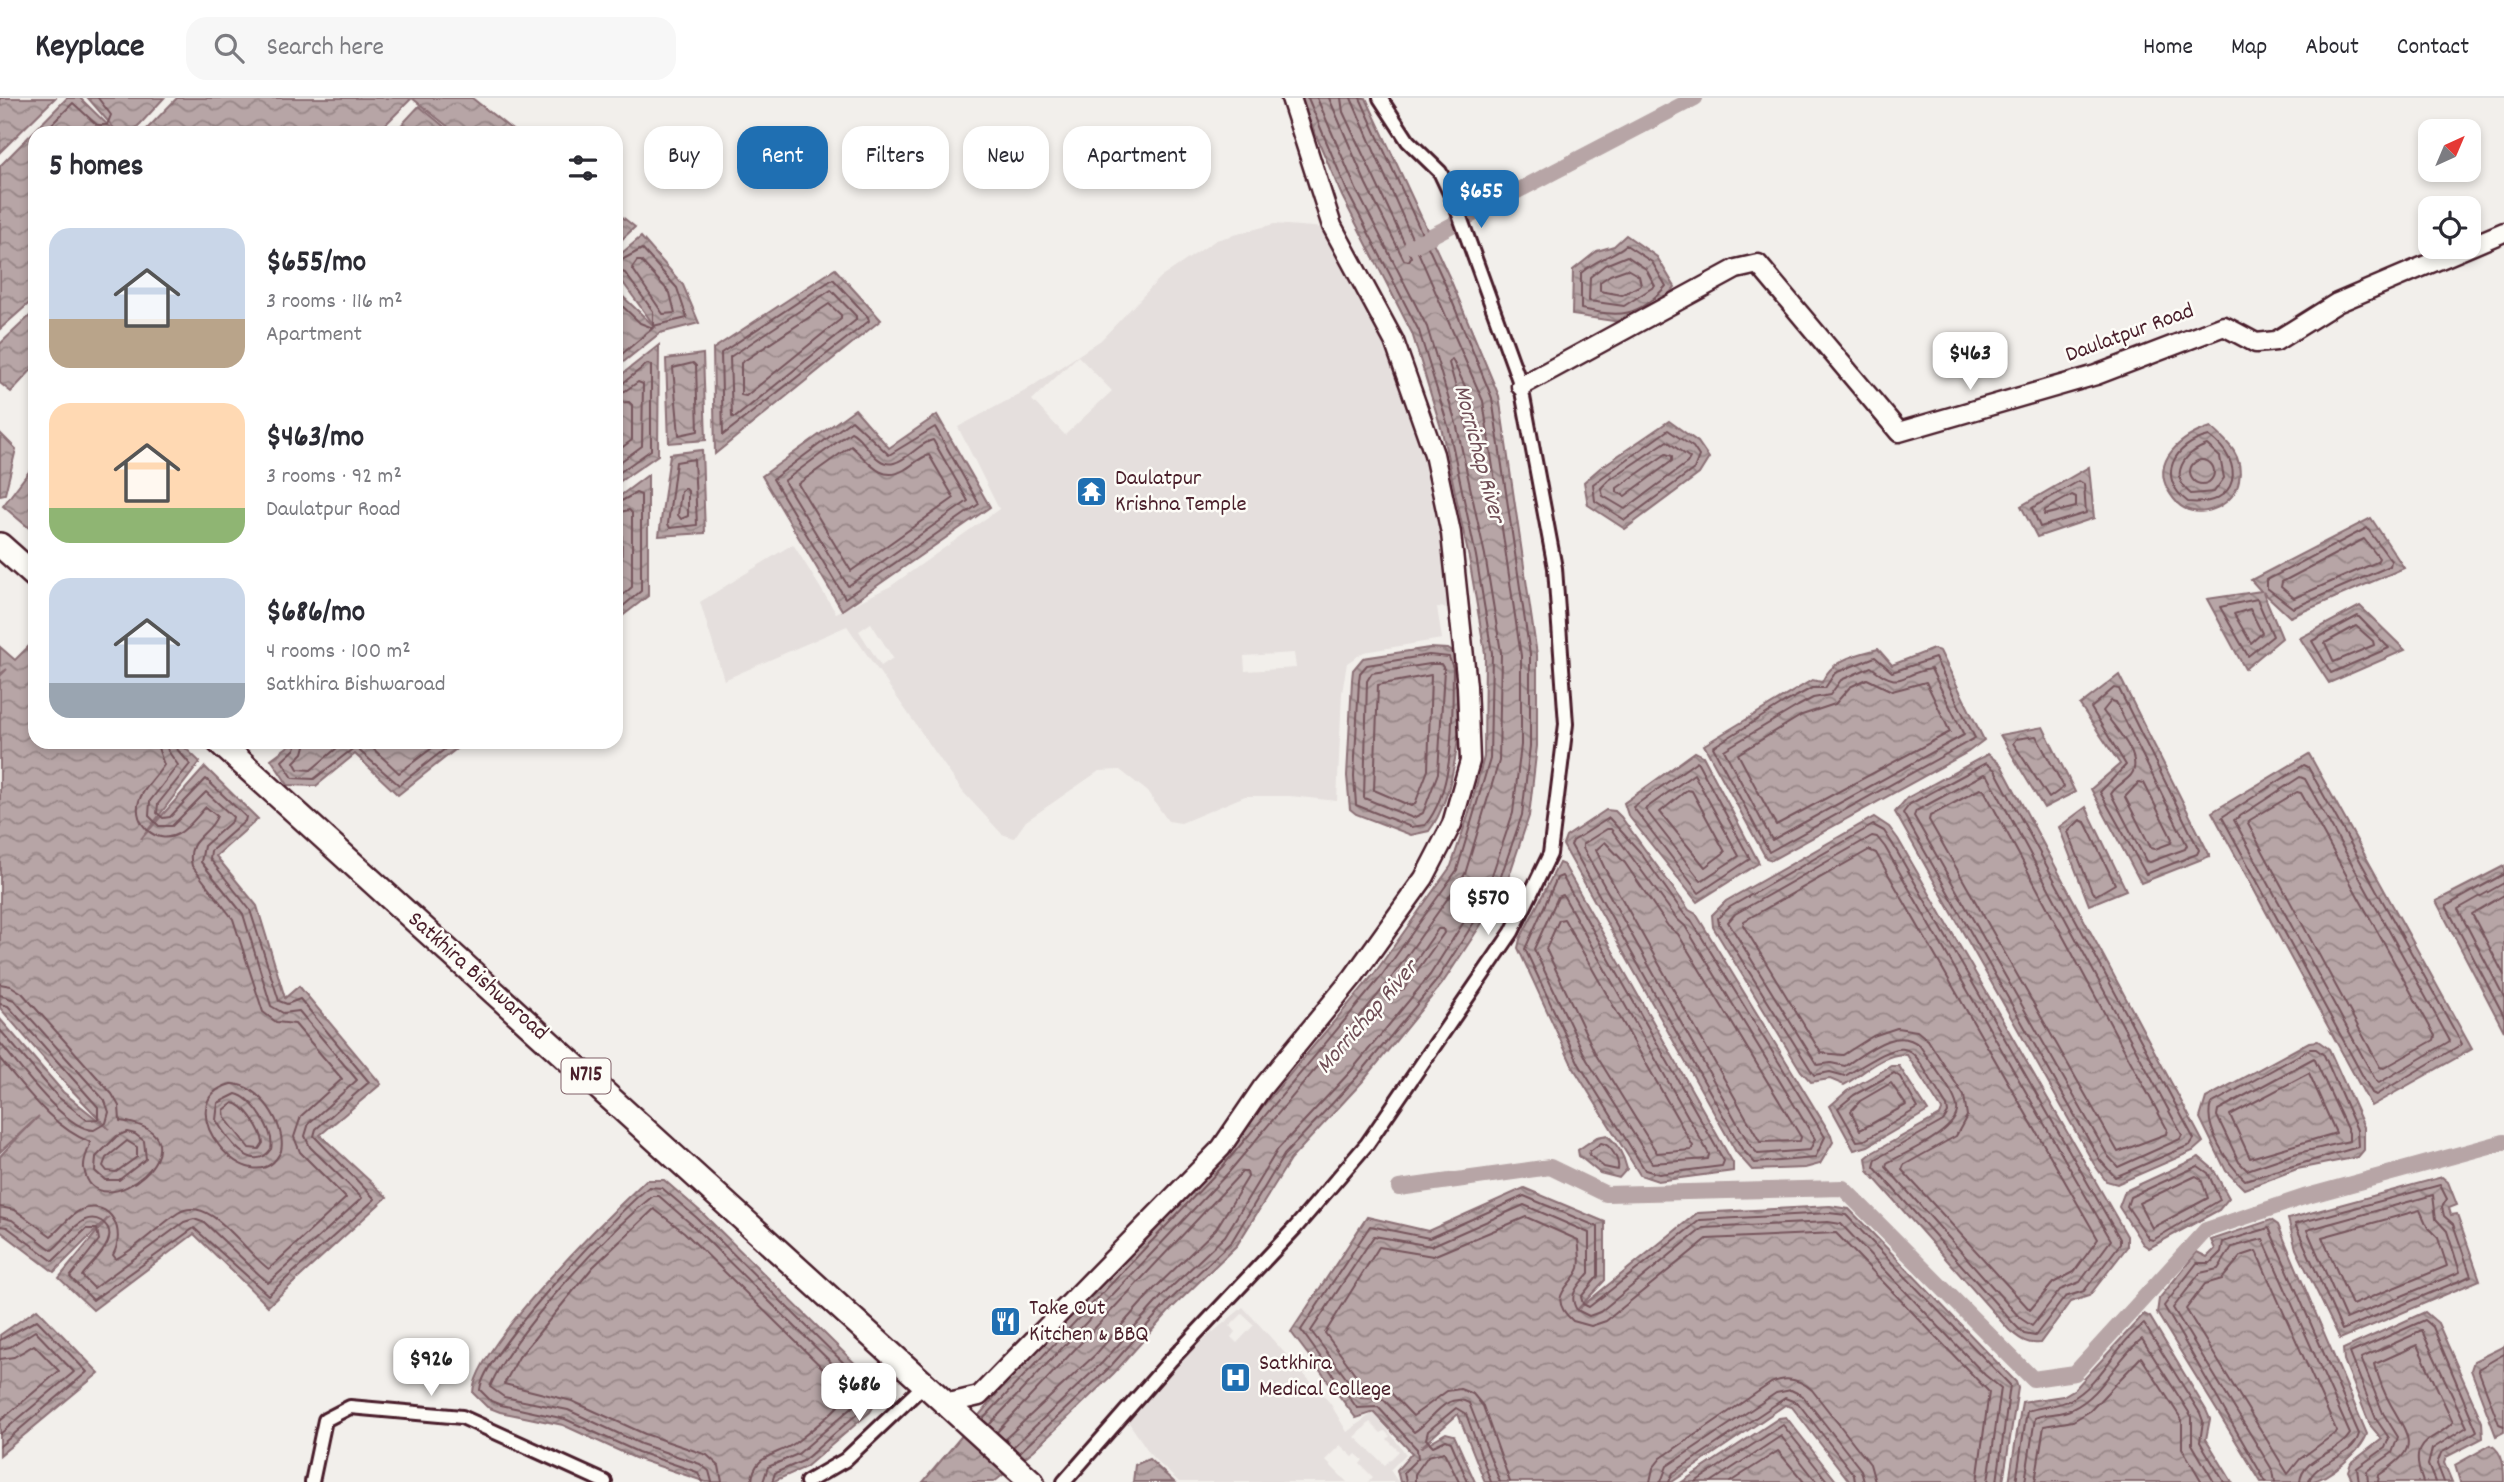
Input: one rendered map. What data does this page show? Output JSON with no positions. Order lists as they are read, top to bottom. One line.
{"streets":{"highway":["Satkhira Bishwaroad","N715"],"street":["Daulatpur Road"]},"crossings":[["Satkhira Bishwaroad","N715"]],"water":["Morrichap River"],"places":{"temple":["Daulatpur Krishna Temple"],"restaurant":["Take Out Kitchen & BBQ"],"hospital":["Satkhira Medical College"]},"north":"top right","page":{"header":"Keyplace","search":"Search here","nav":["Home","Map","About","Contact"],"chip":["Buy","Rent","Filters","New","Apartment"],"heading":"5 homes","price":["$655","$463","$570","$926","$686"],"list":[{"name":"$655/mo","note":"3 rooms · 116 m² · Apartment"},{"name":"$463/mo","note":"3 rooms · 92 m² · Daulatpur Road"},{"name":"$686/mo","note":"4 rooms · 100 m² · Satkhira Bishwaroad"}]}}
